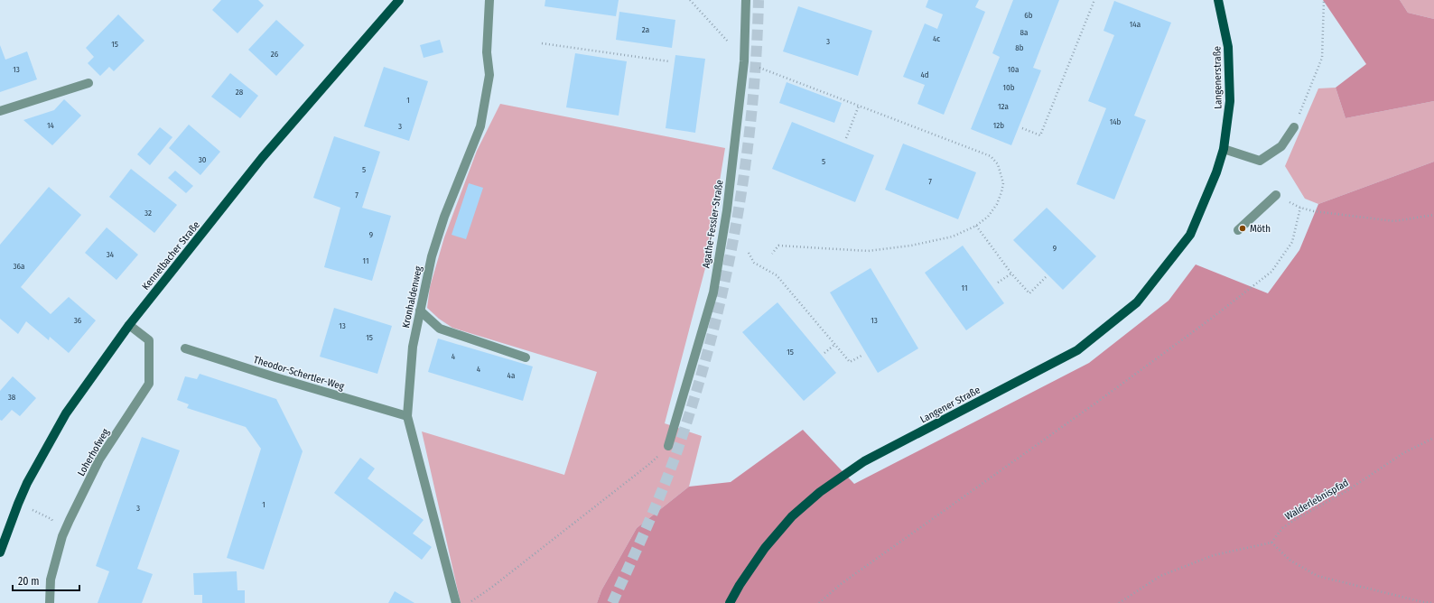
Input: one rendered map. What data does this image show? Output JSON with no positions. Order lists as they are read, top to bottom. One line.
{"streets":{"main road":["Langenerstraße","Kennelbacher Straße","Langener Straße"],"street":["Agathe-Fessler-Straße","Kronhaldenweg","Theodor-Schertler-Weg","Loherhofweg"],"path":["Walderlebnispfad"]},"crossings":[["Langenerstraße","Langener Straße"],["Kennelbacher Straße","Loherhofweg"],["Kronhaldenweg","Theodor-Schertler-Weg"]],"places":["Möth"],"house_numbers":["6b","14a","2a","8a","4c","3","15","8b","26","13","10a","4d","10b","28","1","12a","14b","14","12b","3","30","5","5","7","7","32","9","9","34","11","36a","11","36","13","13","15","15","4","4","4a","38","1","3"],"scale_bar":"20 m"}
